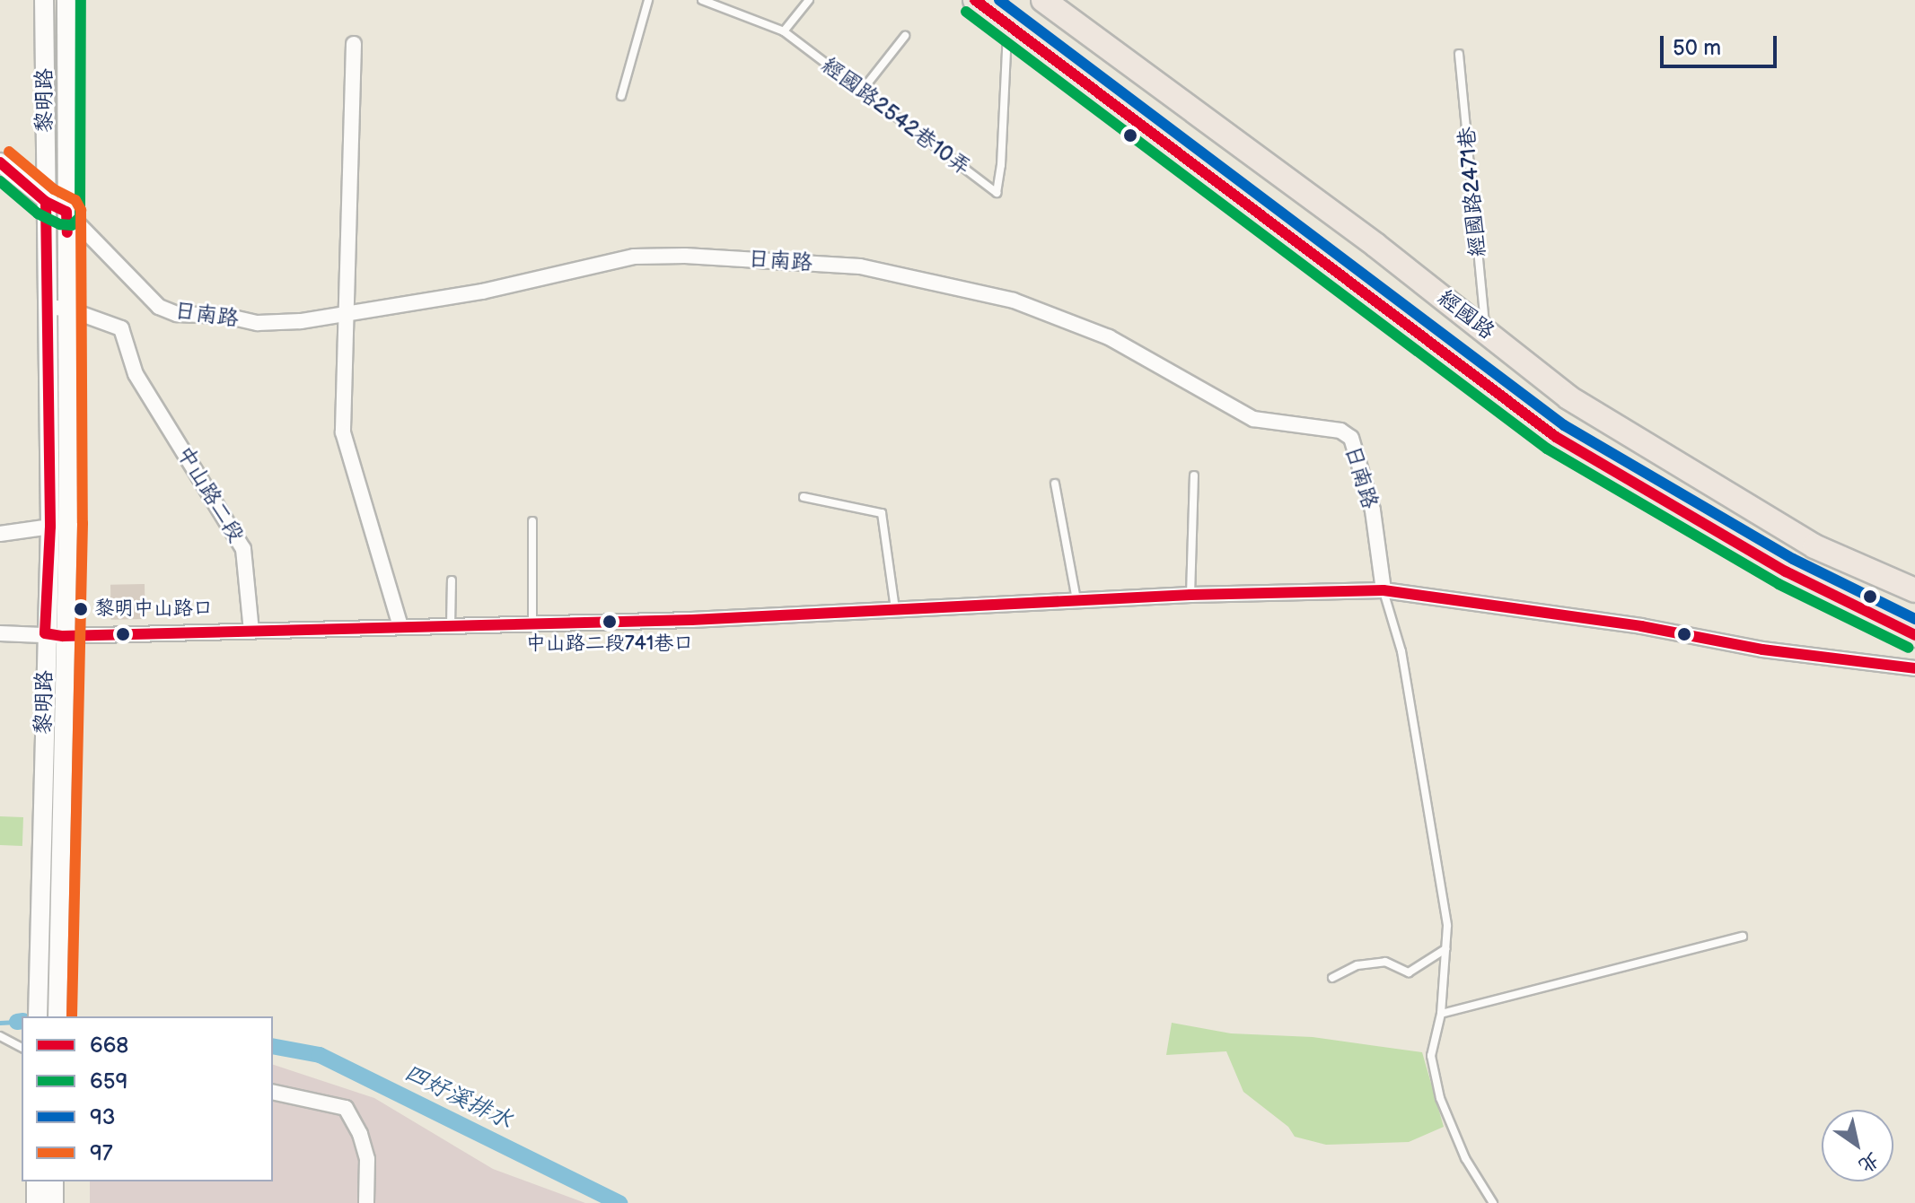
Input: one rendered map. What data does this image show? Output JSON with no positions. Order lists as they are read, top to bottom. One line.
{"streets":{"main road":["經國路"],"street":["黎明路","日南路","中山路二段"],"lane":["經國路2542巷10弄","經國路2471巷"]},"crossings":[["黎明路","日南路"],["黎明路","中山路二段"],["經國路2542巷10弄","經國路"],["經國路2471巷","經國路"]],"water":["四好溪排水"],"places":["黎明中山路口","中山路二段741巷口"],"lines":["transit line 668","transit line 659","transit line 93","transit line 97"],"legend":["668","659","93","97"],"scale_bar":"50 m","north":"bottom right"}
